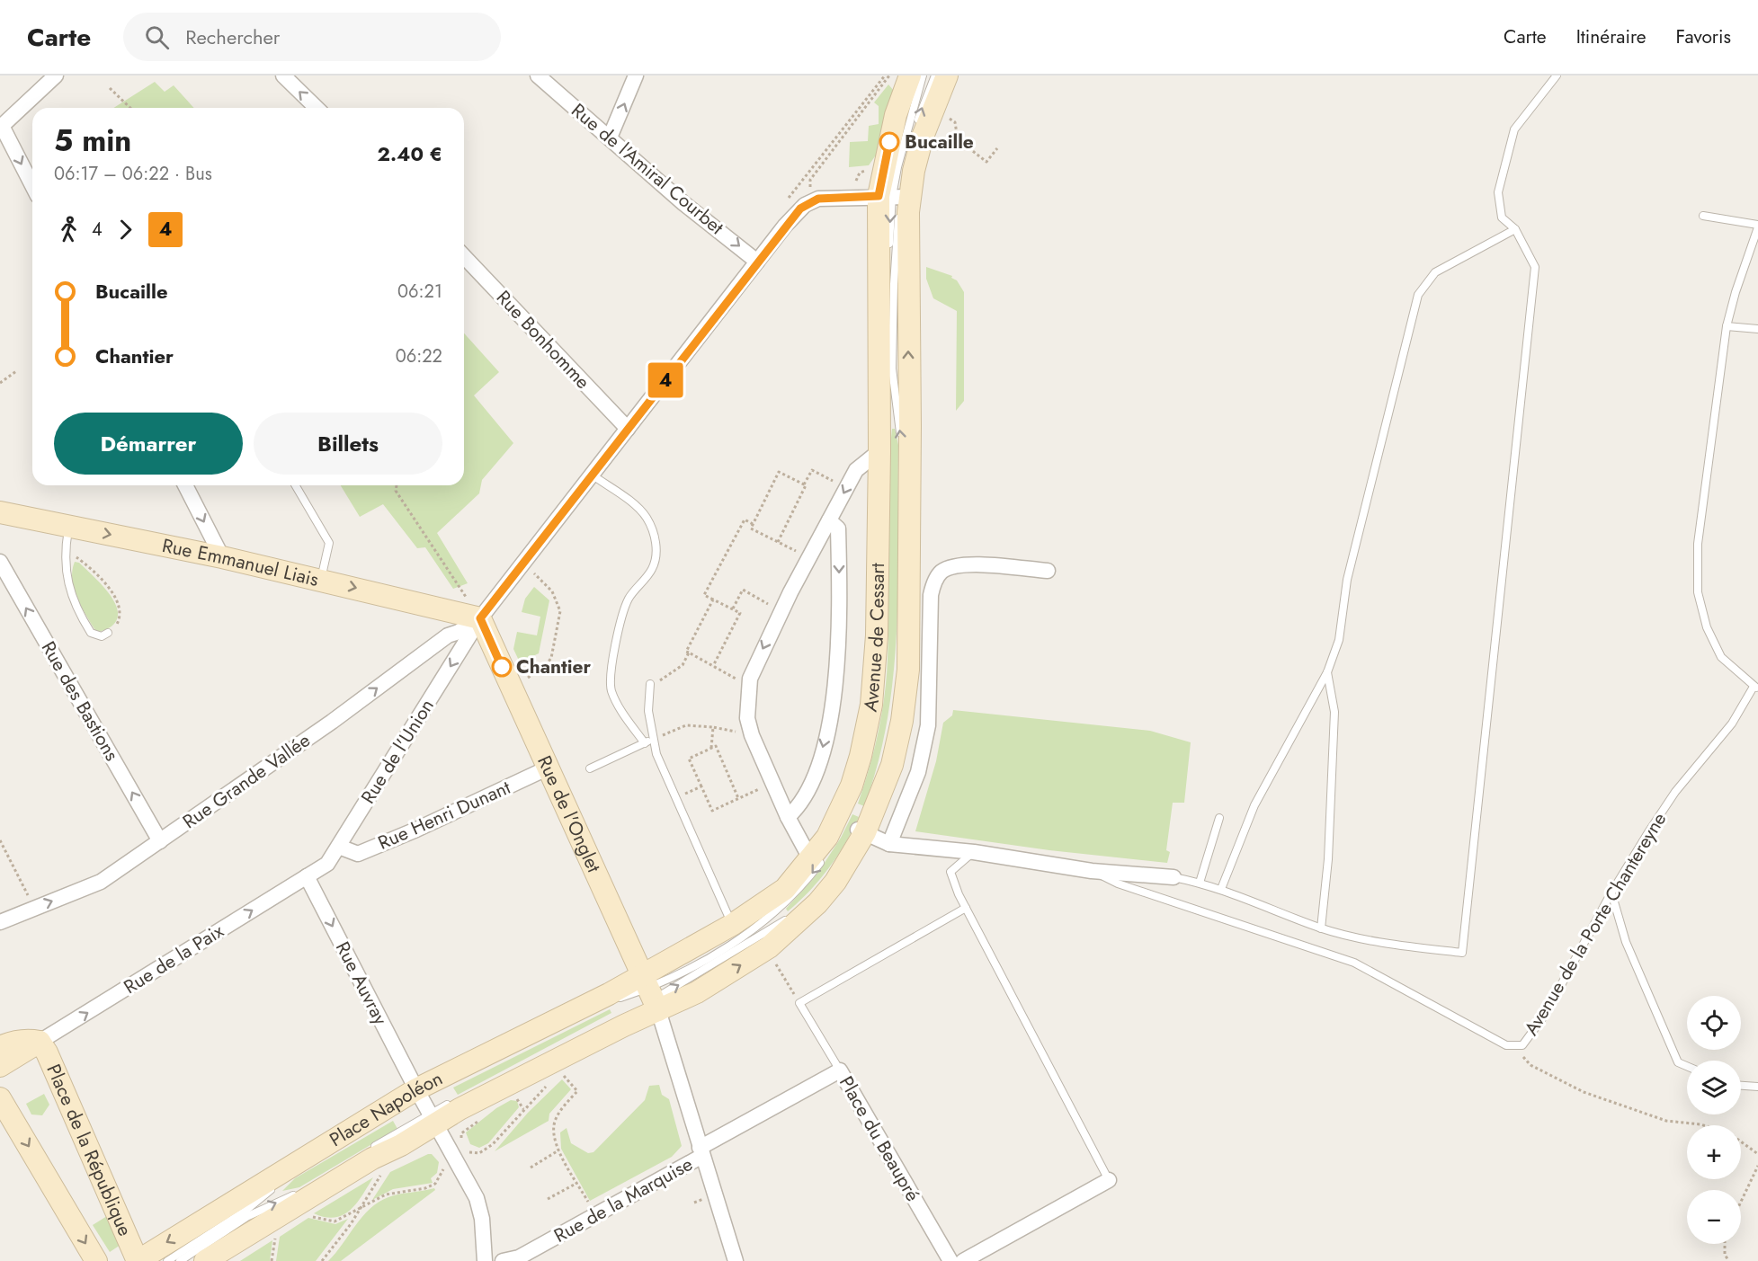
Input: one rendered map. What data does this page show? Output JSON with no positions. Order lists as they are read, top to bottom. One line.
{"streets":{"main road":["Rue Emmanuel Liais","Avenue de Cessart","Rue de l'Onglet","Place Napoléon","Place de la République"],"street":["Rue de l'Amiral Courbet","Rue Bonhomme","Rue des Bastions","Rue de l'Union","Rue Grande Vallée","Rue Henri Dunant","Avenue de la Porte Chantereyne","Rue de la Paix","Rue Auvray","Place du Beaupré","Rue de la Marquise"]},"crossings":[["Rue Emmanuel Liais","Rue de l'Union"],["Rue Emmanuel Liais","Rue Grande Vallée"],["Rue Emmanuel Liais","Rue de l'Onglet"],["Avenue de Cessart","Rue de l'Onglet"],["Avenue de Cessart","Avenue de la Porte Chantereyne"],["Avenue de Cessart","Place Napoléon"],["Rue des Bastions","Rue Grande Vallée"],["Rue de l'Union","Rue Grande Vallée"],["Rue de l'Union","Rue de l'Onglet"],["Rue de l'Union","Rue Henri Dunant"],["Rue de l'Union","Rue de la Paix"],["Rue de l'Union","Rue Auvray"],["Rue Grande Vallée","Rue de l'Onglet"],["Rue de l'Onglet","Rue Henri Dunant"],["Rue de l'Onglet","Place Napoléon"],["Rue de la Paix","Rue Auvray"],["Rue de la Paix","Place de la République"],["Rue Auvray","Place Napoléon"],["Place Napoléon","Place de la République"],["Place du Beaupré","Rue de la Marquise"]],"one_way":["Rue de l'Amiral Courbet","Rue Emmanuel Liais","Rue des Bastions","Rue de l'Union","Rue Grande Vallée","Rue de la Paix","Rue Auvray"],"places":["Bucaille","Chantier"],"lines":["bus line 4"],"page":{"header":"Carte","search":"Rechercher","nav":["Carte","Itinéraire","Favoris"],"on_map":"4","heading":["5 min","06:17 – 06:22 · Bus","2.40 €"],"legs":["4","4"],"list":[{"name":"Bucaille","value":"06:21"},{"name":"Chantier","value":"06:22"}],"buttons":["Démarrer","Billets"],"map_buttons":["+","−"]}}
